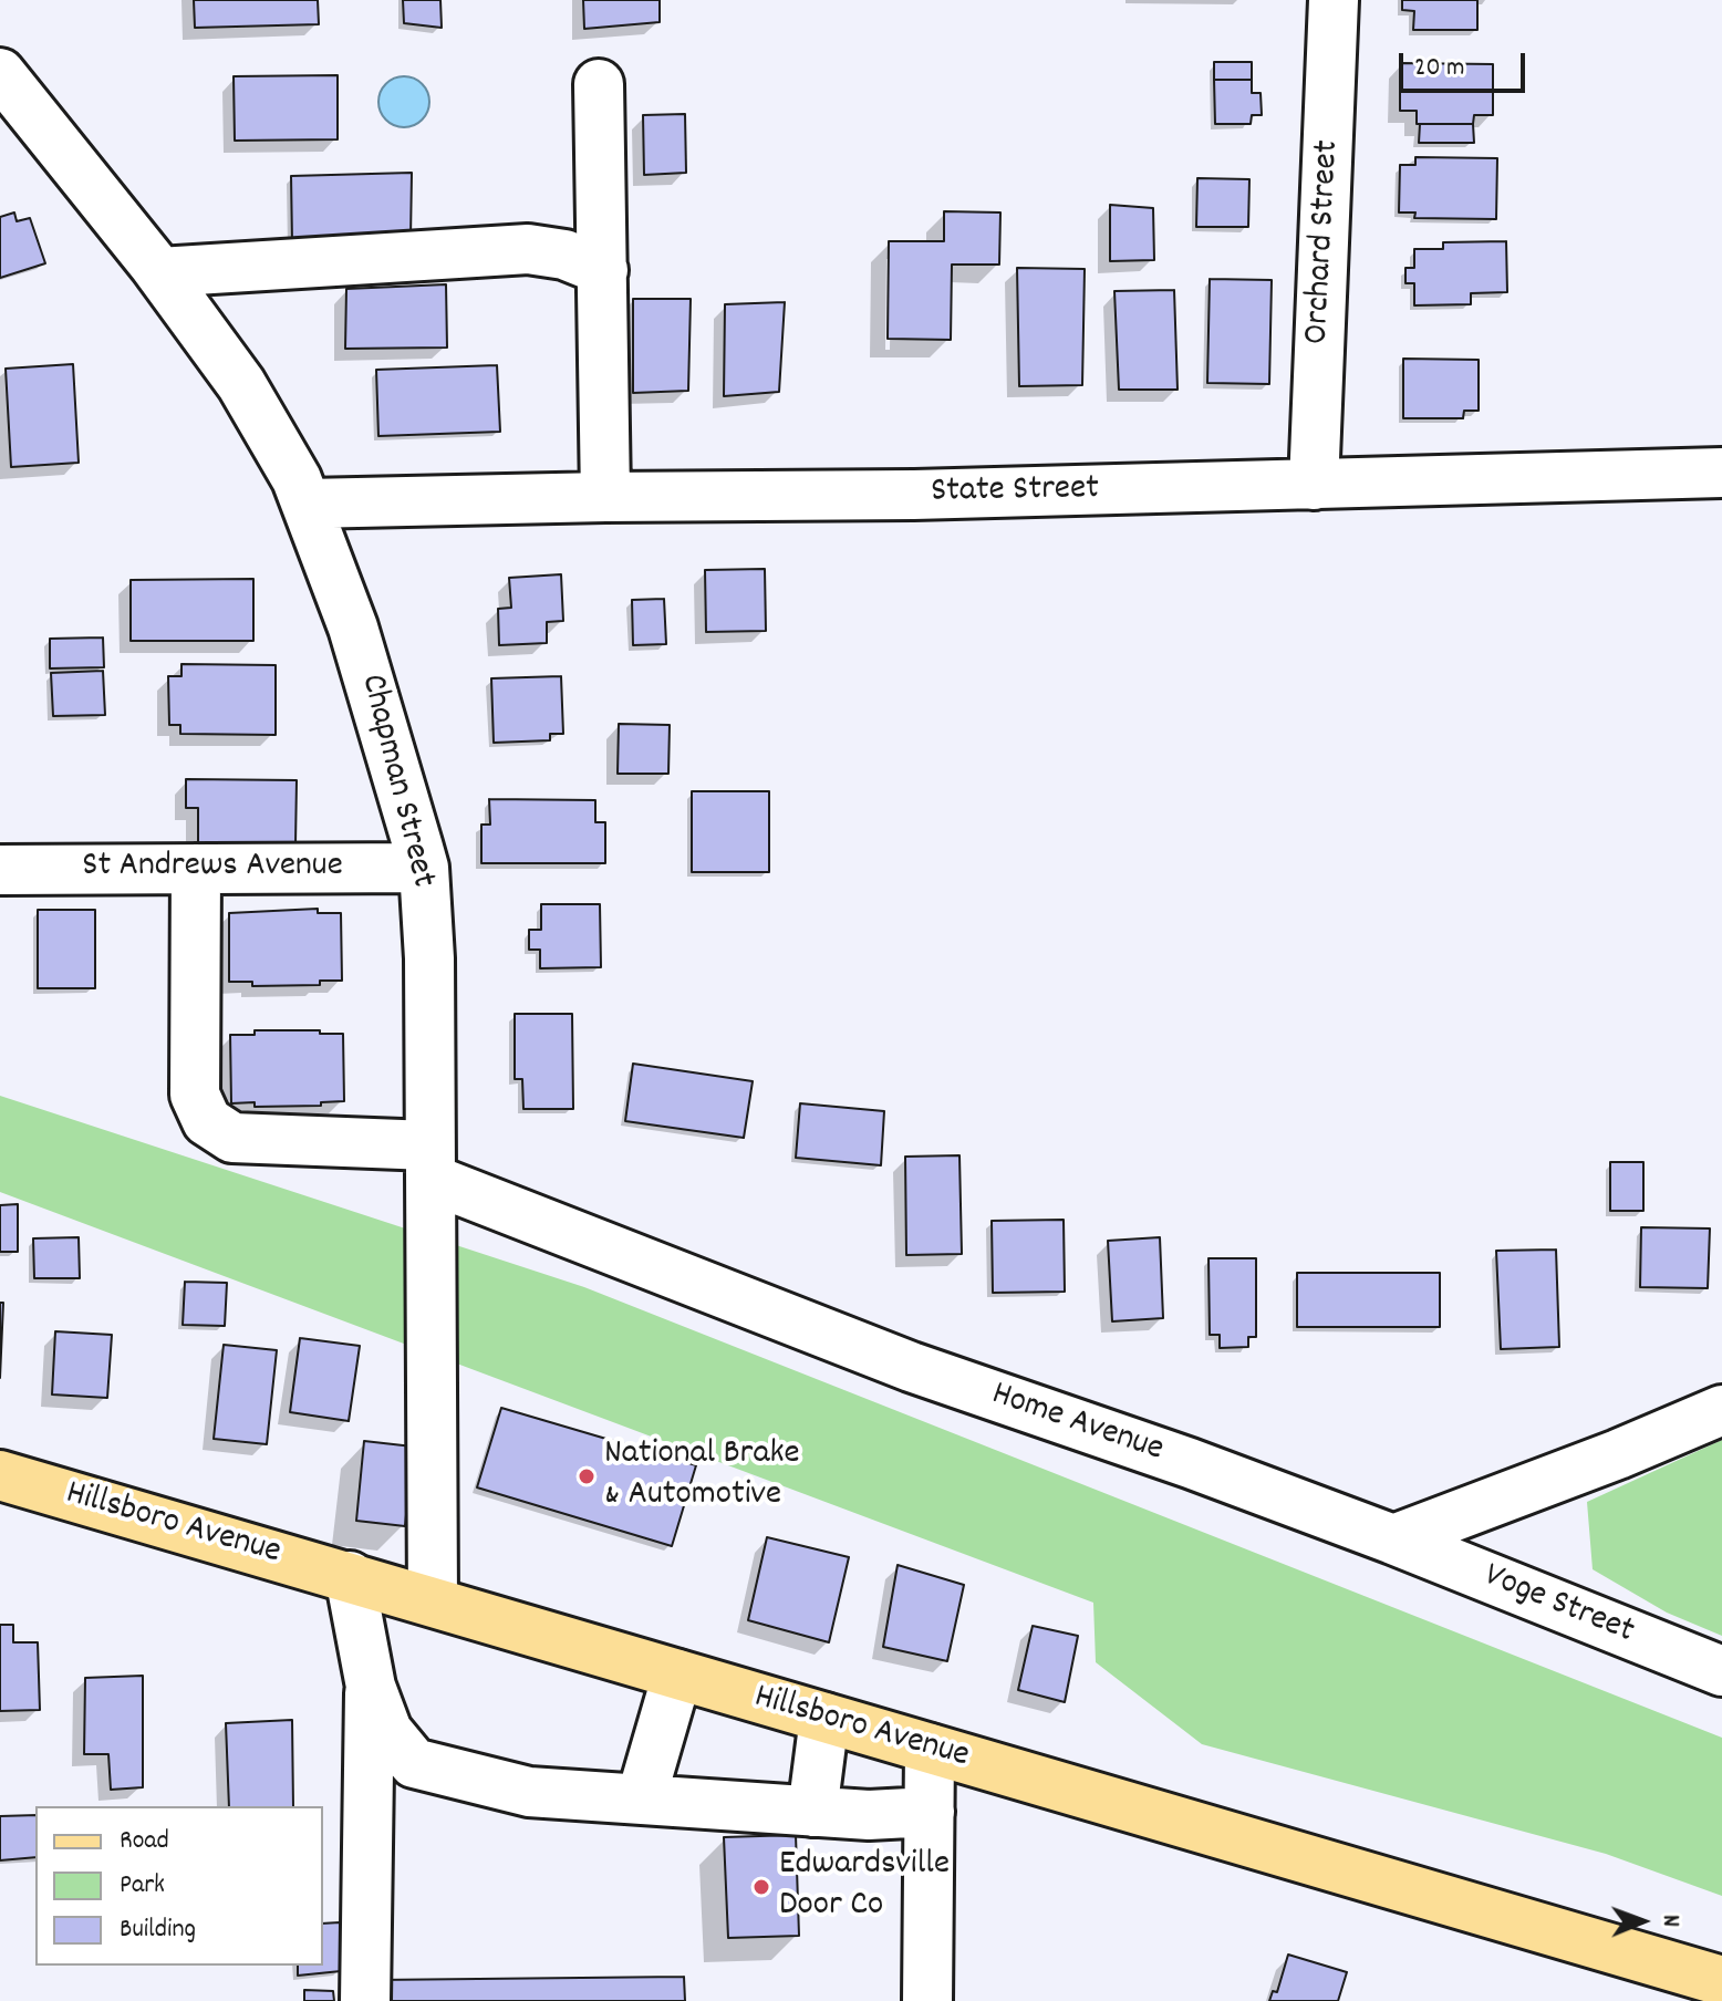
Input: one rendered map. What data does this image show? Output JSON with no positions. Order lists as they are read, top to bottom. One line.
{"streets":{"main road":["Hillsboro Avenue"],"street":["Orchard Street","State Street","Chapman Street","St Andrews Avenue","Home Avenue","Voge Street"]},"crossings":[["Orchard Street","State Street"],["State Street","Chapman Street"],["Chapman Street","St Andrews Avenue"],["Chapman Street","Home Avenue"],["Chapman Street","Hillsboro Avenue"],["St Andrews Avenue","Home Avenue"],["Home Avenue","Voge Street"]],"places":["National Brake & Automotive","Edwardsville Door Co"],"legend":["Road","Park","Building"],"scale_bar":"20 m","north":"right"}
